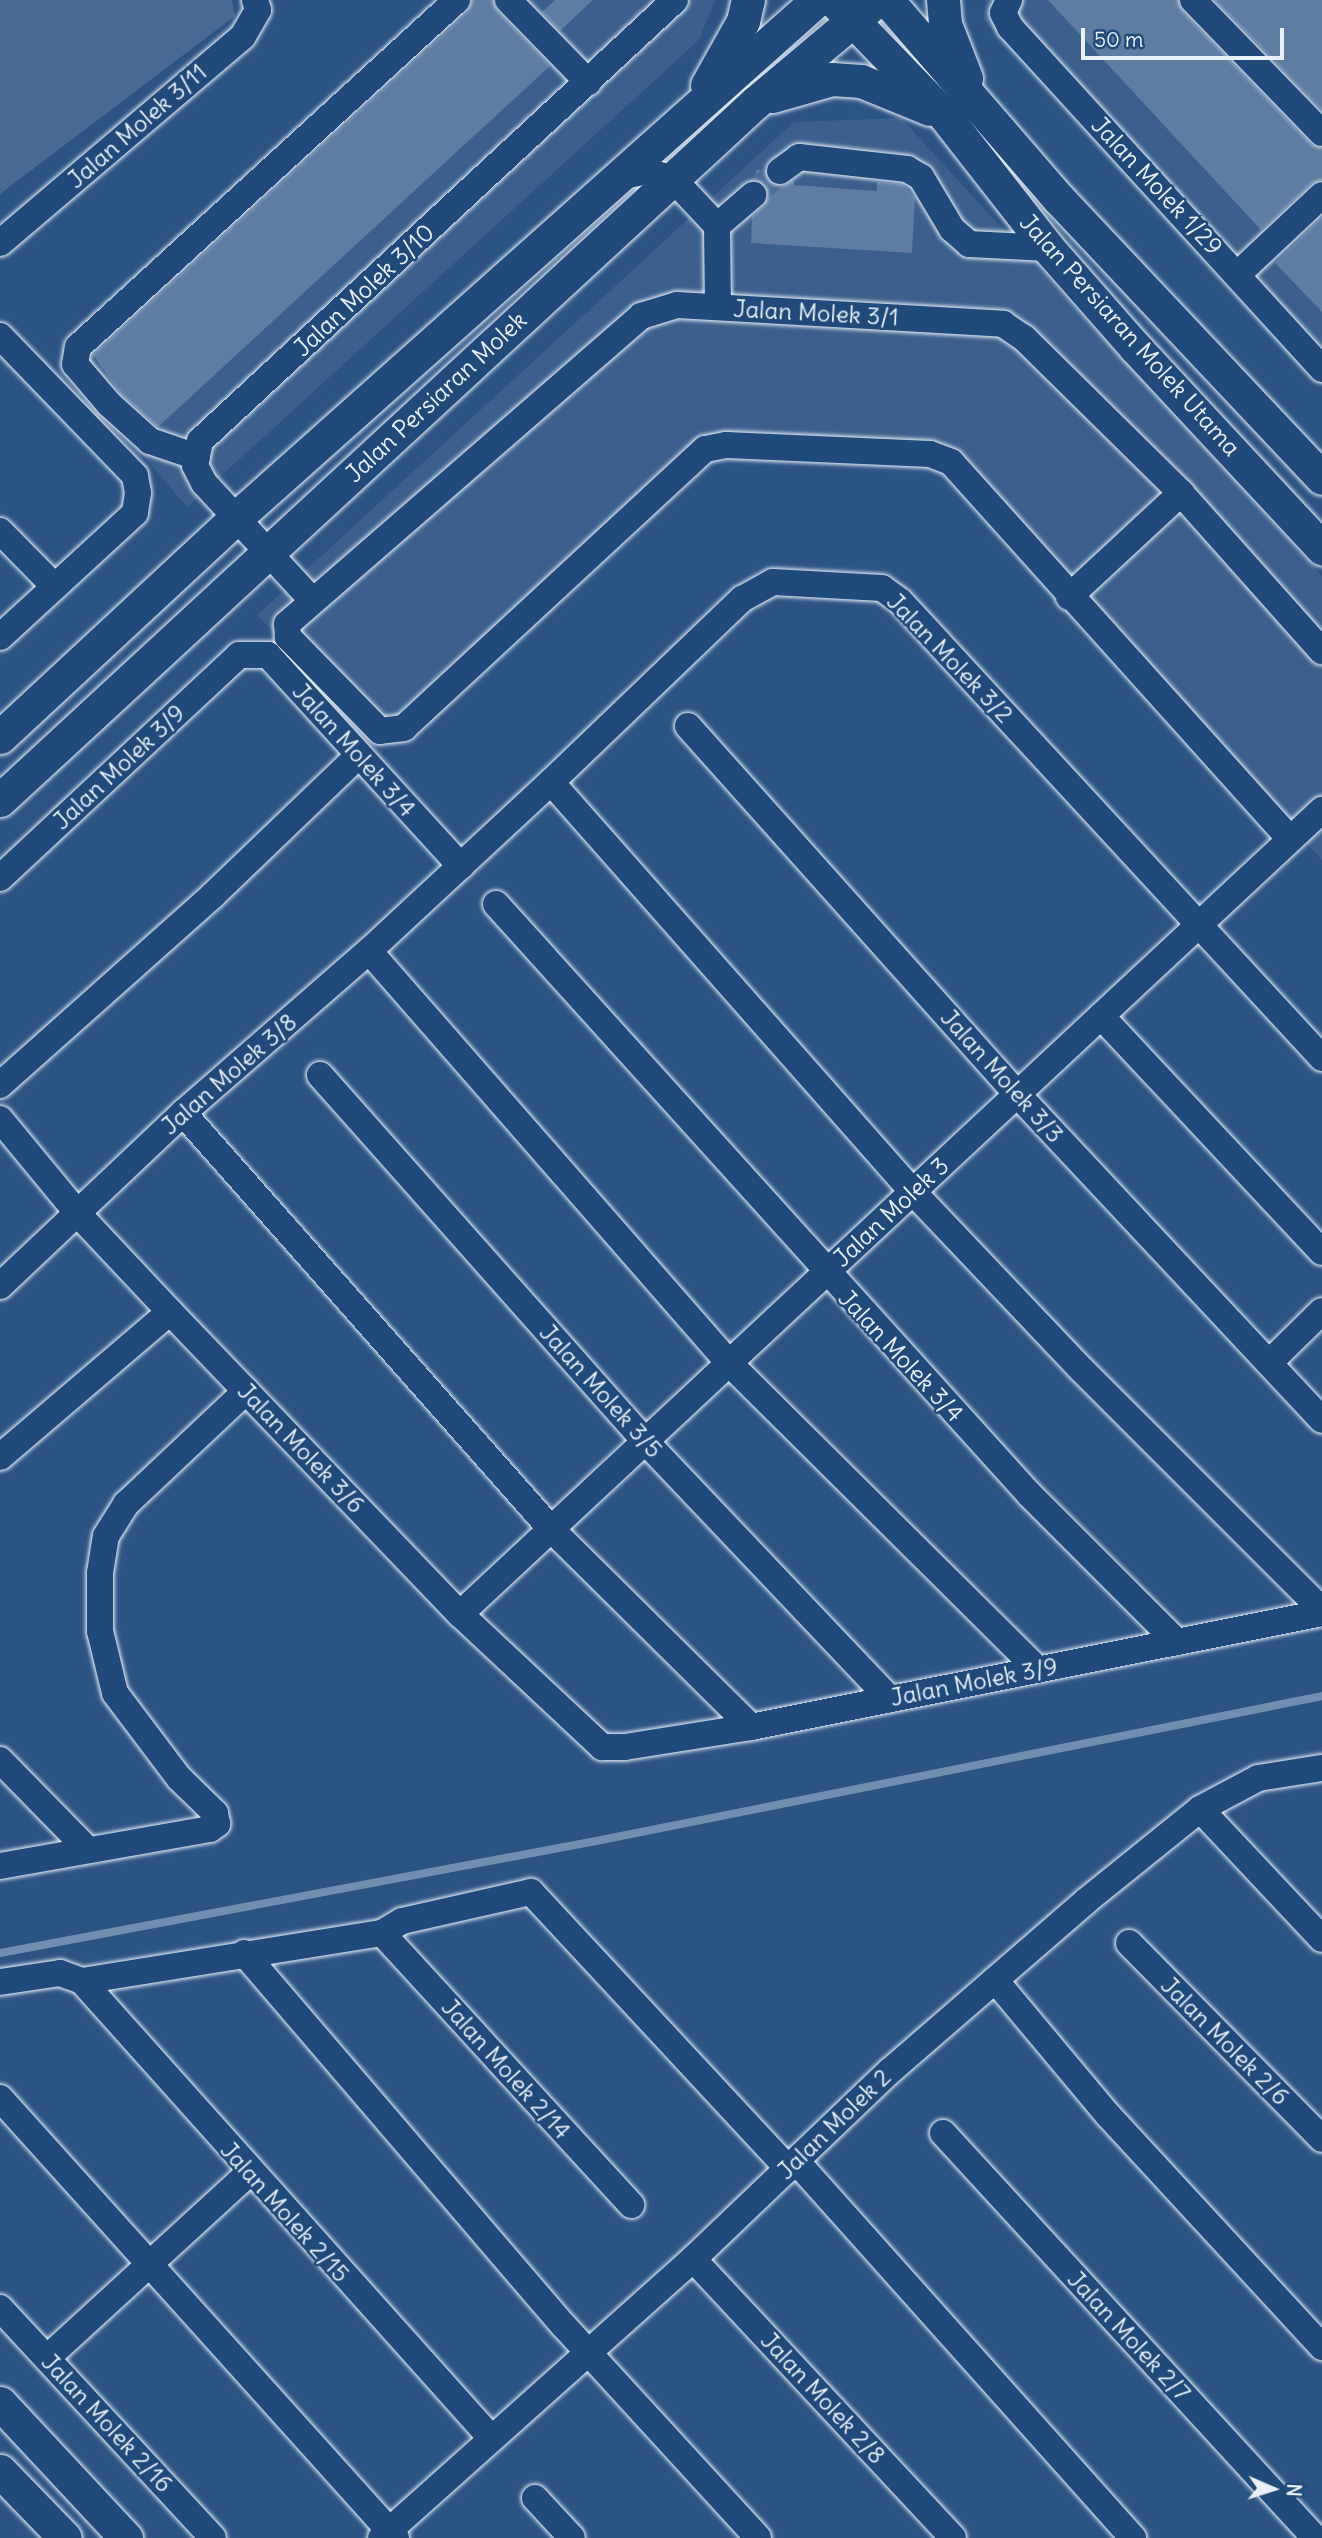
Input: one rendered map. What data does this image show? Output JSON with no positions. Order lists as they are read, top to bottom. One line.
{"streets":{"main road":["Jalan Persiaran Molek Utama","Jalan Persiaran Molek"],"street":["Jalan Molek 3/11","Jalan Molek 1/29","Jalan Molek 3/10","Jalan Molek 3/1","Jalan Molek 3/2","Jalan Molek 3/4","Jalan Molek 3/9","Jalan Molek 3/8","Jalan Molek 3/3","Jalan Molek 3","Jalan Molek 3/5","Jalan Molek 3/6","Jalan Molek 2/6","Jalan Molek 2/14","Jalan Molek 2","Jalan Molek 2/15","Jalan Molek 2/7","Jalan Molek 2/8","Jalan Molek 2/16"]},"crossings":[["Jalan Persiaran Molek Utama","Jalan Persiaran Molek"],["Jalan Molek 3/2","Jalan Molek 3/4"],["Jalan Molek 3/2","Jalan Molek 3/8"],["Jalan Molek 3/2","Jalan Molek 3"],["Jalan Molek 3/4","Jalan Molek 3/9"],["Jalan Molek 3/4","Jalan Molek 3/8"],["Jalan Molek 3/4","Jalan Molek 3"],["Jalan Molek 3/9","Jalan Molek 3/5"],["Jalan Molek 3/9","Jalan Molek 3/6"],["Jalan Molek 3/8","Jalan Molek 3/6"],["Jalan Molek 3/3","Jalan Molek 3"],["Jalan Molek 3","Jalan Molek 3/5"],["Jalan Molek 3","Jalan Molek 3/6"],["Jalan Molek 2","Jalan Molek 2/15"],["Jalan Molek 2","Jalan Molek 2/8"]],"scale_bar":"50 m","north":"right"}
